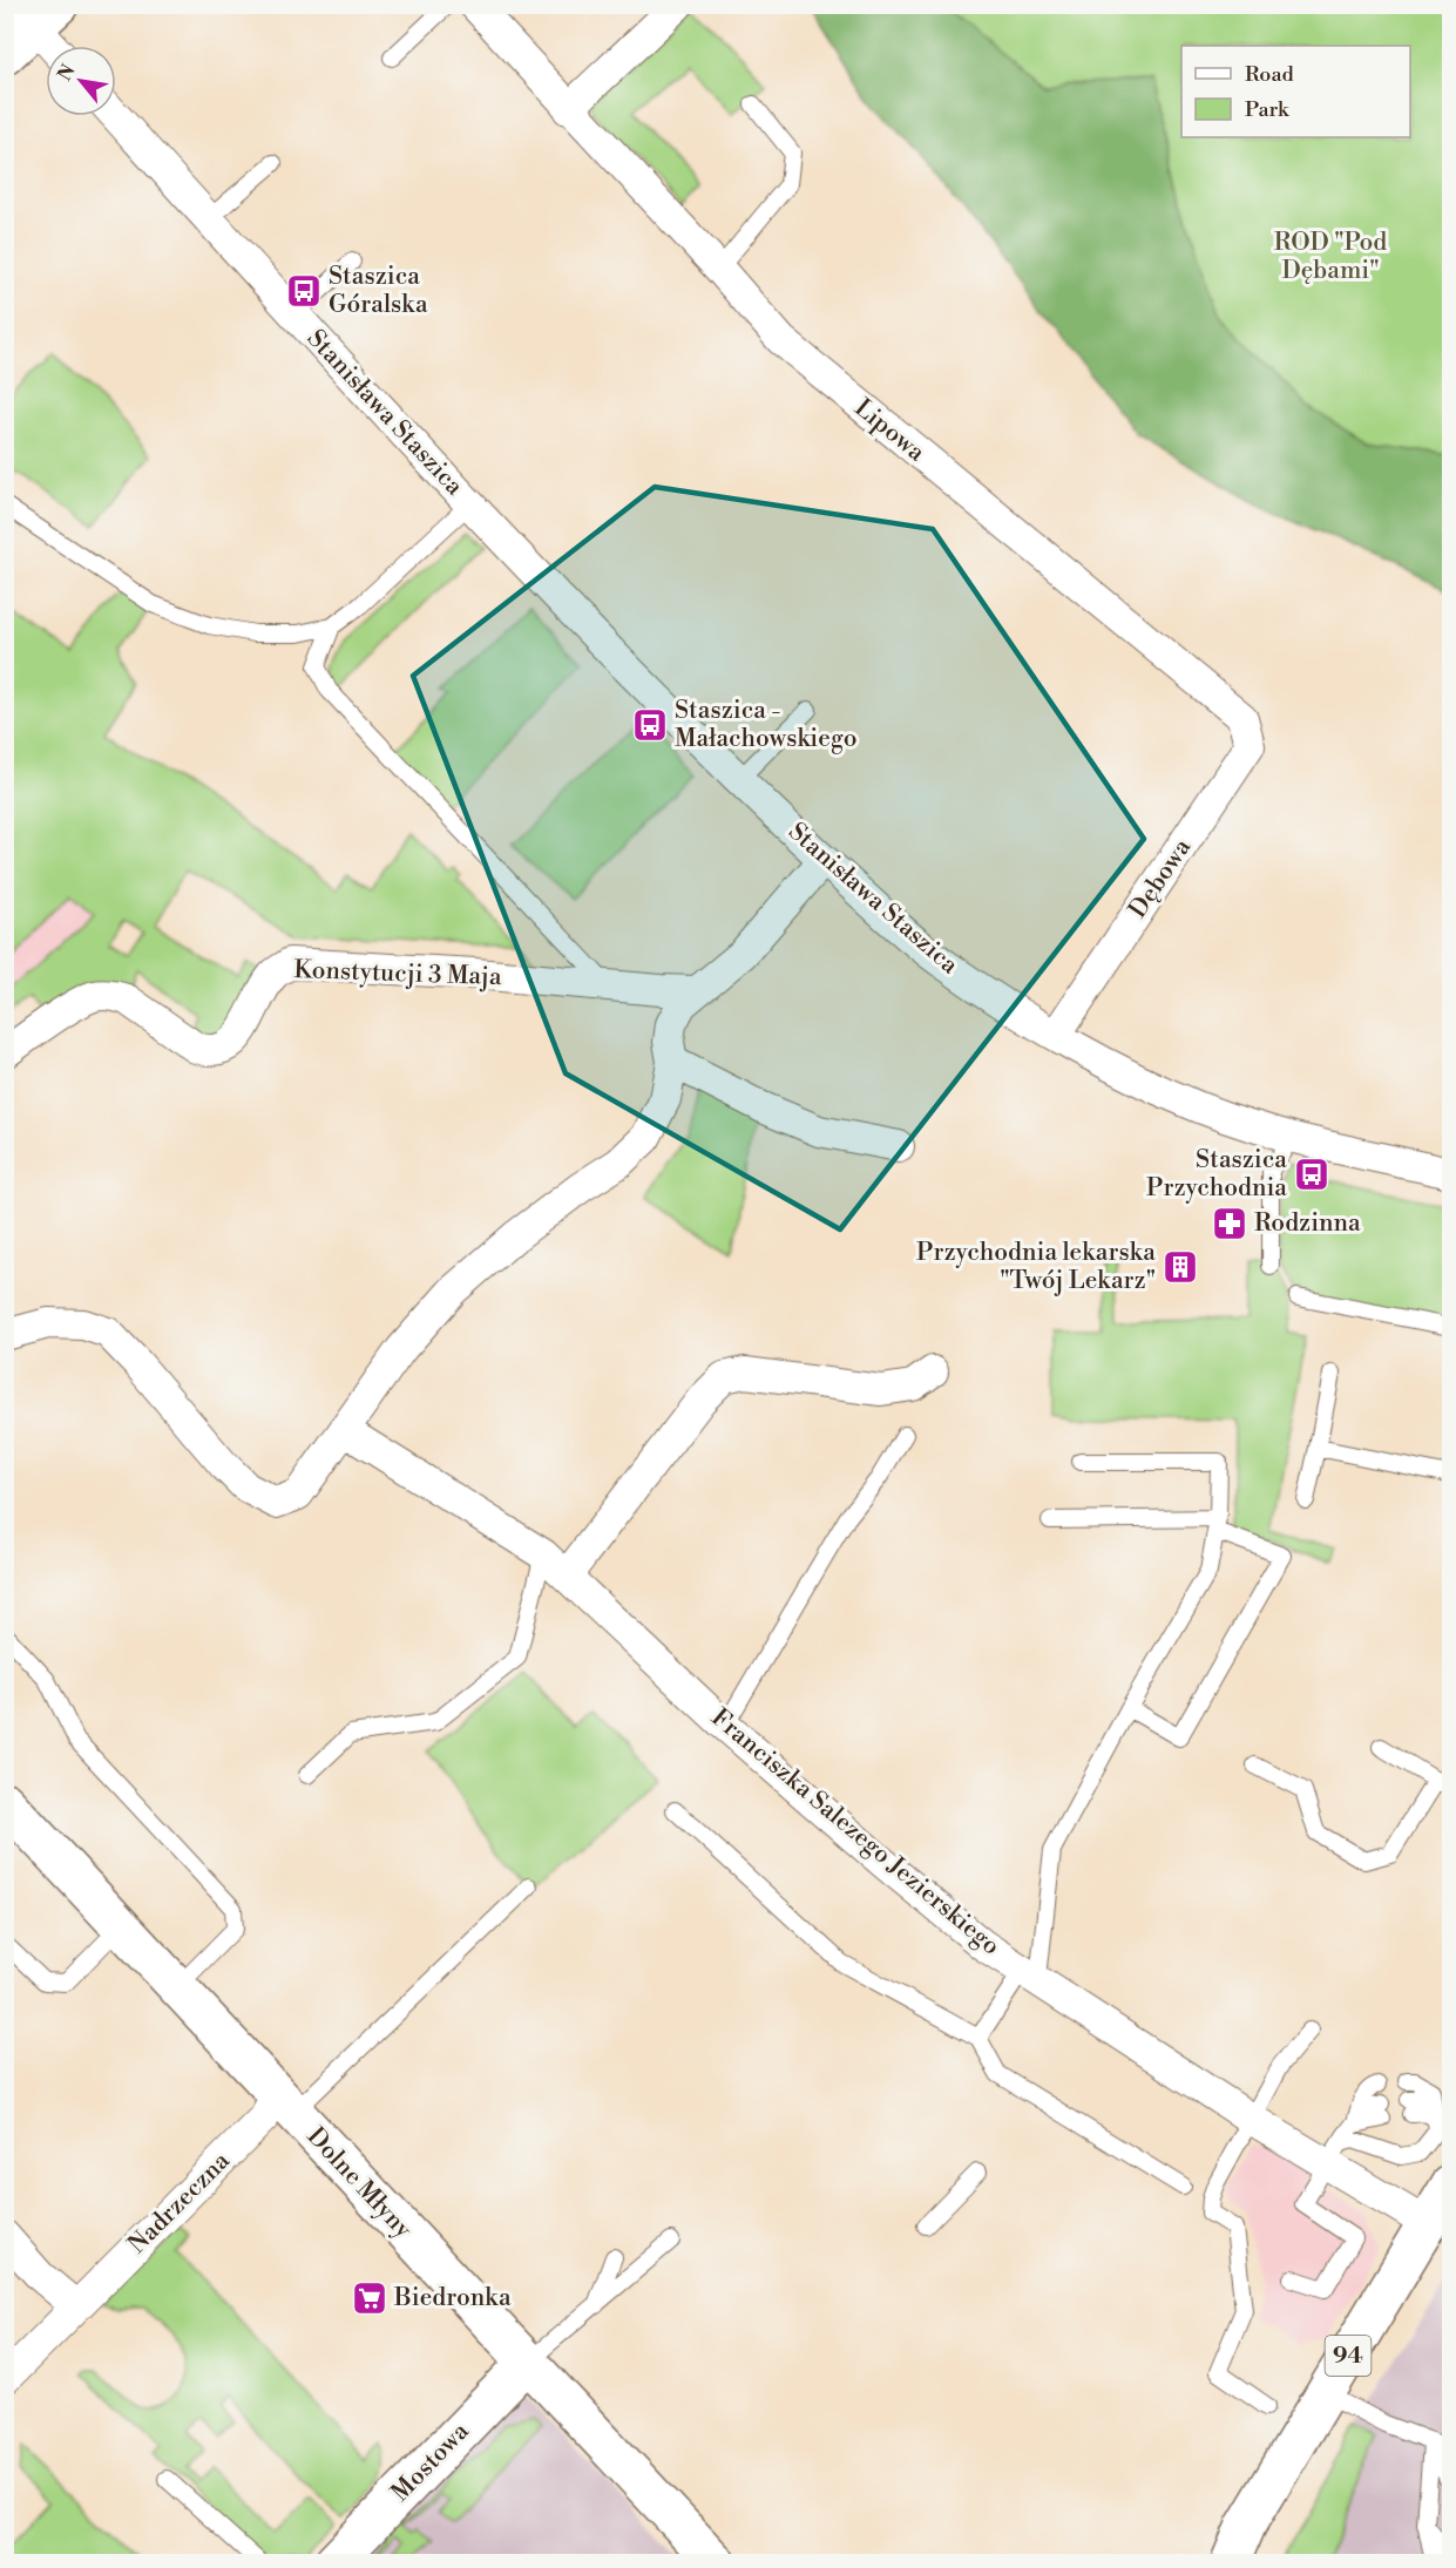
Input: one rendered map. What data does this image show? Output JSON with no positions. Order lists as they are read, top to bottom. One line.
{"streets":{"street":["Stanisława Staszica","Lipowa","Dębowa","Konstytucji 3 Maja","Franciszka Salezego Jezierskiego","Dolne Młyny","Nadrzeczna","94","Mostowa"]},"crossings":[["Stanisława Staszica","Dębowa"],["Lipowa","Dębowa"],["Franciszka Salezego Jezierskiego","94"],["Dolne Młyny","Nadrzeczna"],["Dolne Młyny","Mostowa"]],"parks":["ROD \"Pod Dębami\""],"places":{"bus stop":["Staszica Góralska","Staszica - Małachowskiego","Staszica Przychodnia"],"pharmacy":["Rodzinna"],"building":["Przychodnia lekarska \"Twój Lekarz\""],"supermarket":["Biedronka"]},"legend":["Road","Park"],"north":"top left"}
